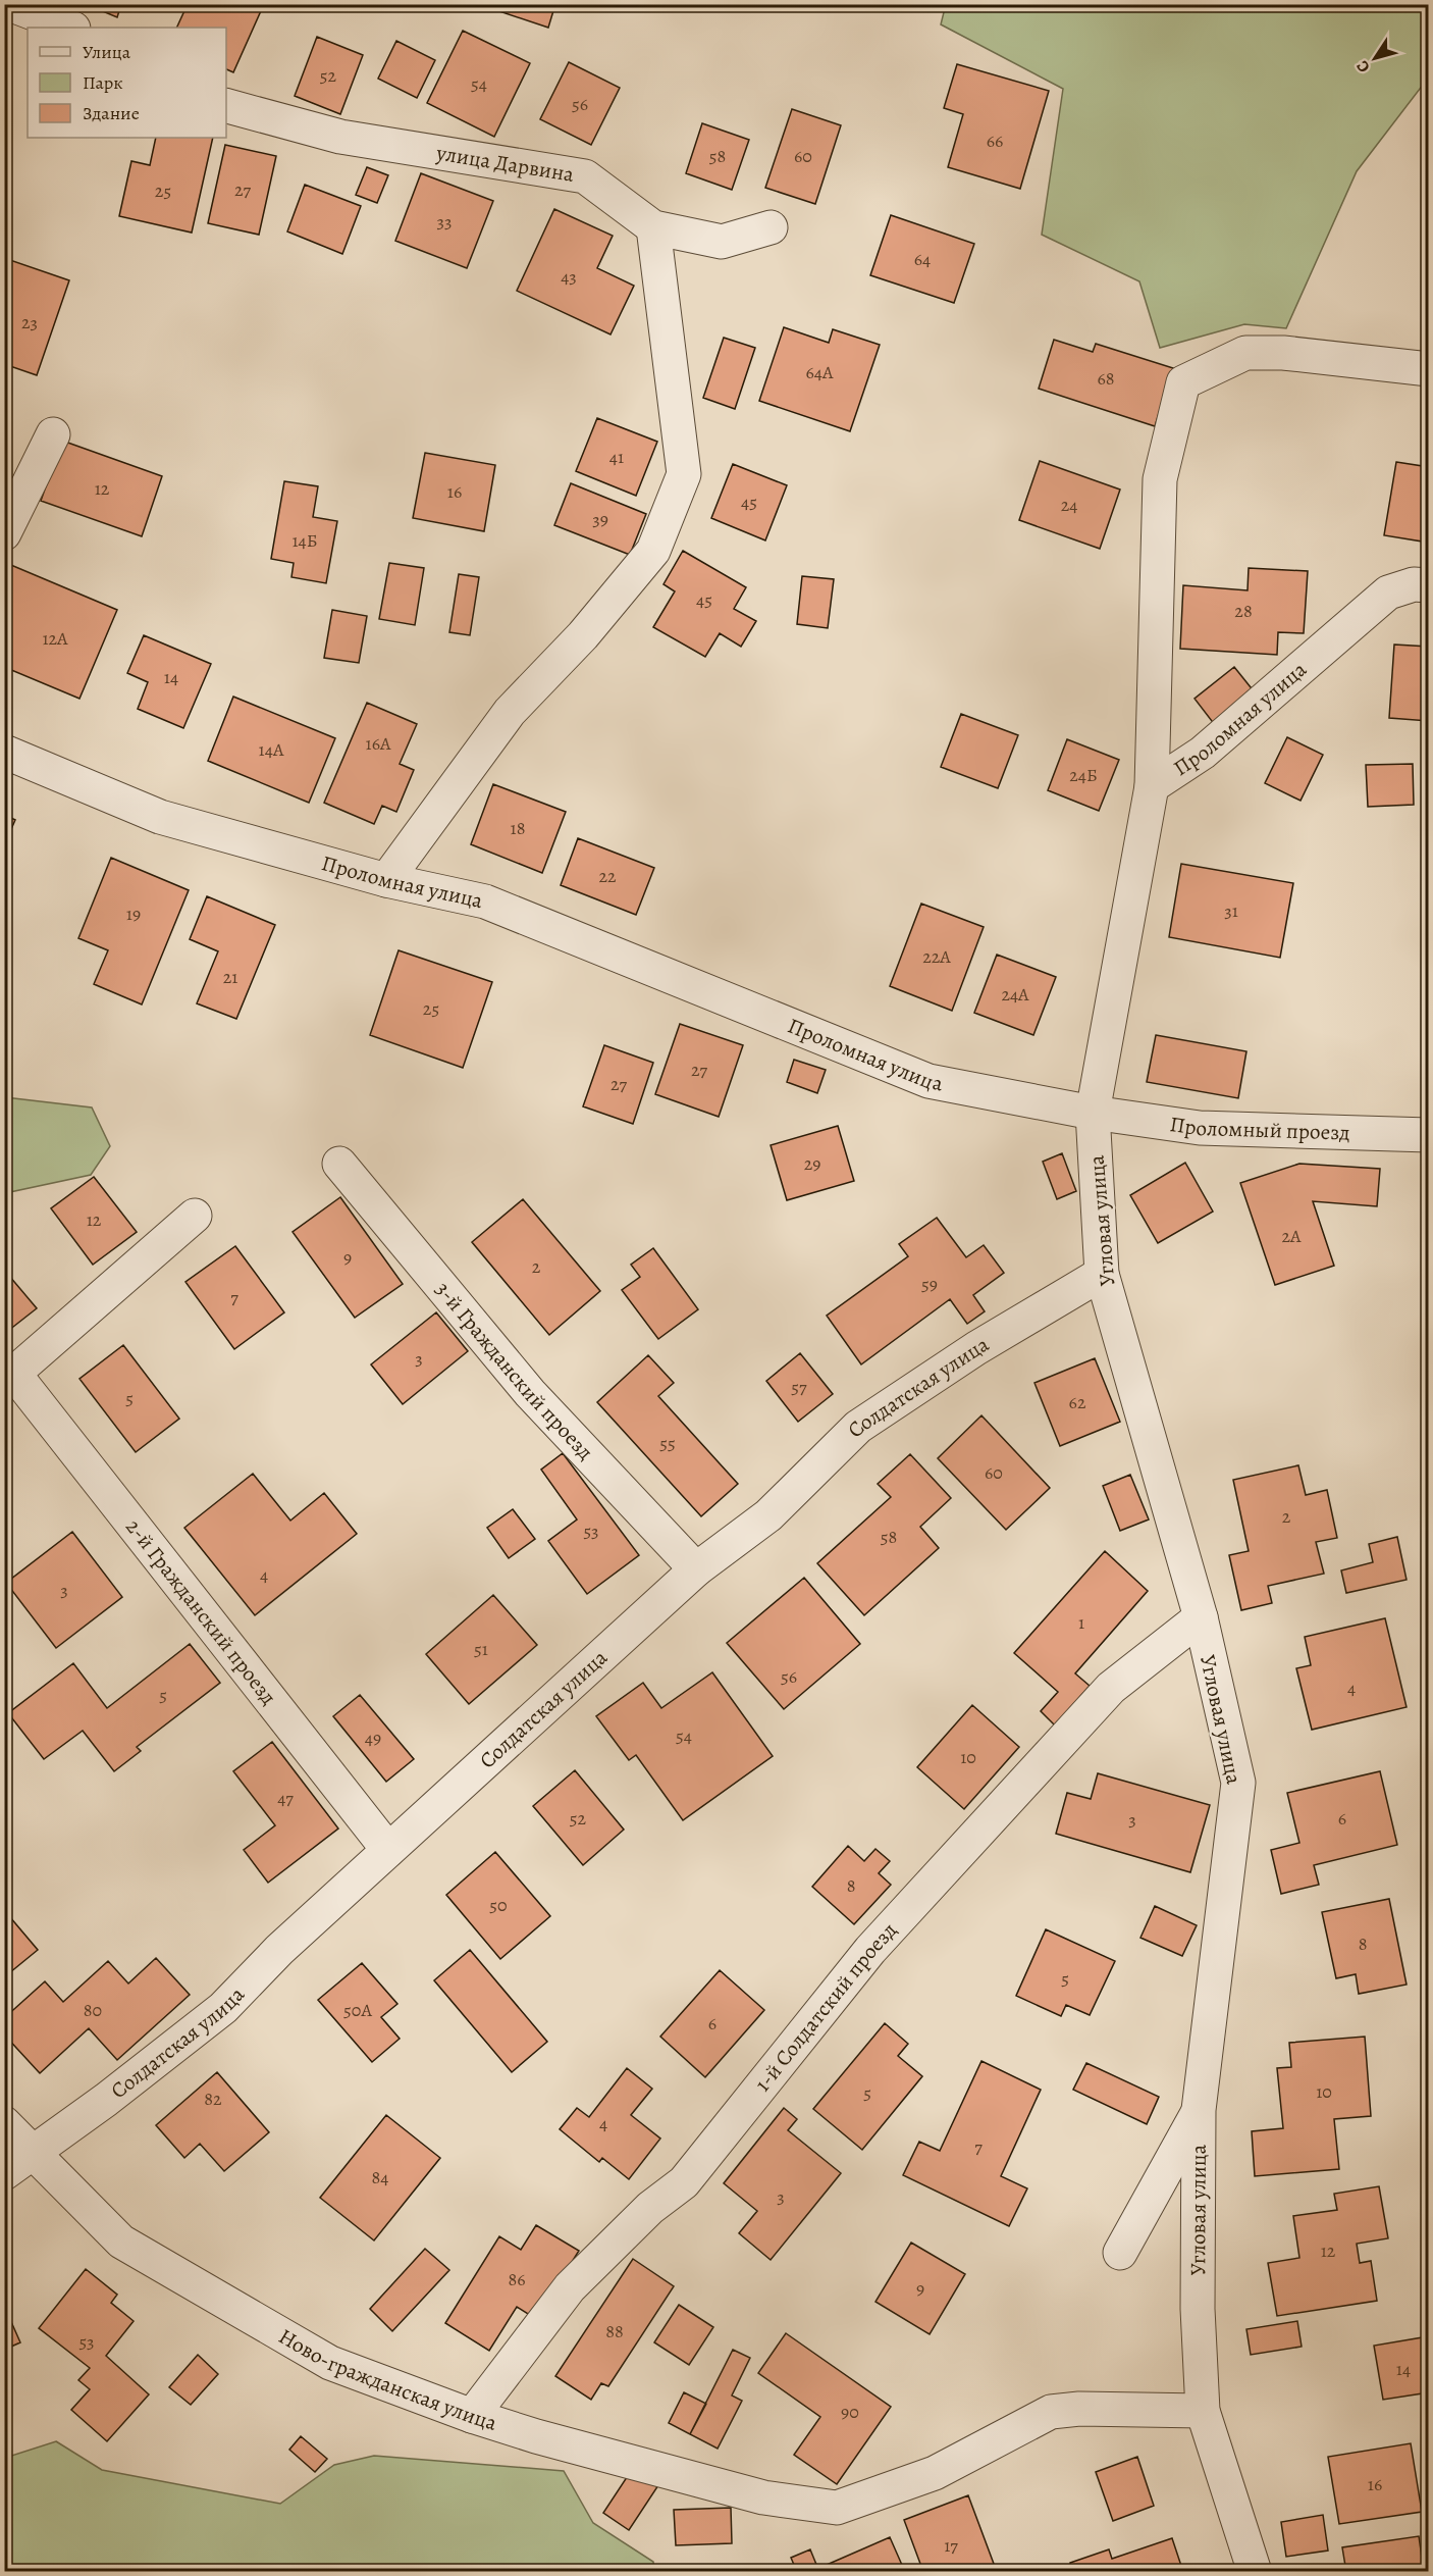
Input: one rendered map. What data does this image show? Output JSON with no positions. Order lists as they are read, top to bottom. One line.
{"streets":{"street":["улица Дарвина","Проломная улица","Проломный проезд","Угловая улица","3-й Гражданский проезд","Солдатская улица","2-й Гражданский проезд","1-й Солдатский проезд","Ново-гражданская улица"]},"crossings":[["Проломная улица","Проломный проезд"],["Проломная улица","Угловая улица"],["Проломный проезд","Угловая улица"],["Угловая улица","Солдатская улица"],["Угловая улица","1-й Солдатский проезд"],["Угловая улица","Ново-гражданская улица"],["3-й Гражданский проезд","Солдатская улица"],["Солдатская улица","2-й Гражданский проезд"],["Солдатская улица","Ново-гражданская улица"],["1-й Солдатский проезд","Ново-гражданская улица"]],"house_numbers":["52","54","56","66","58","60","27","25","33","64","43","23","64А","68","41","12","16","45","24","39","14Б","45","28","12А","14","16А","14А","24Б","18","22","31","19","22А","21","24А","25","27","27","29","12","2А","9","2","59","7","3","57","5","62","55","60","2","53","58","4","3","1","51","56","4","5","54","49","10","47","52","6","3","8","50","8","5","80","50А","6","10","5","82","4","7","84","3","12","86","9","88","53","14","90","16","17"],"legend":["Улица","Парк","Здание"],"north":"bottom left"}
